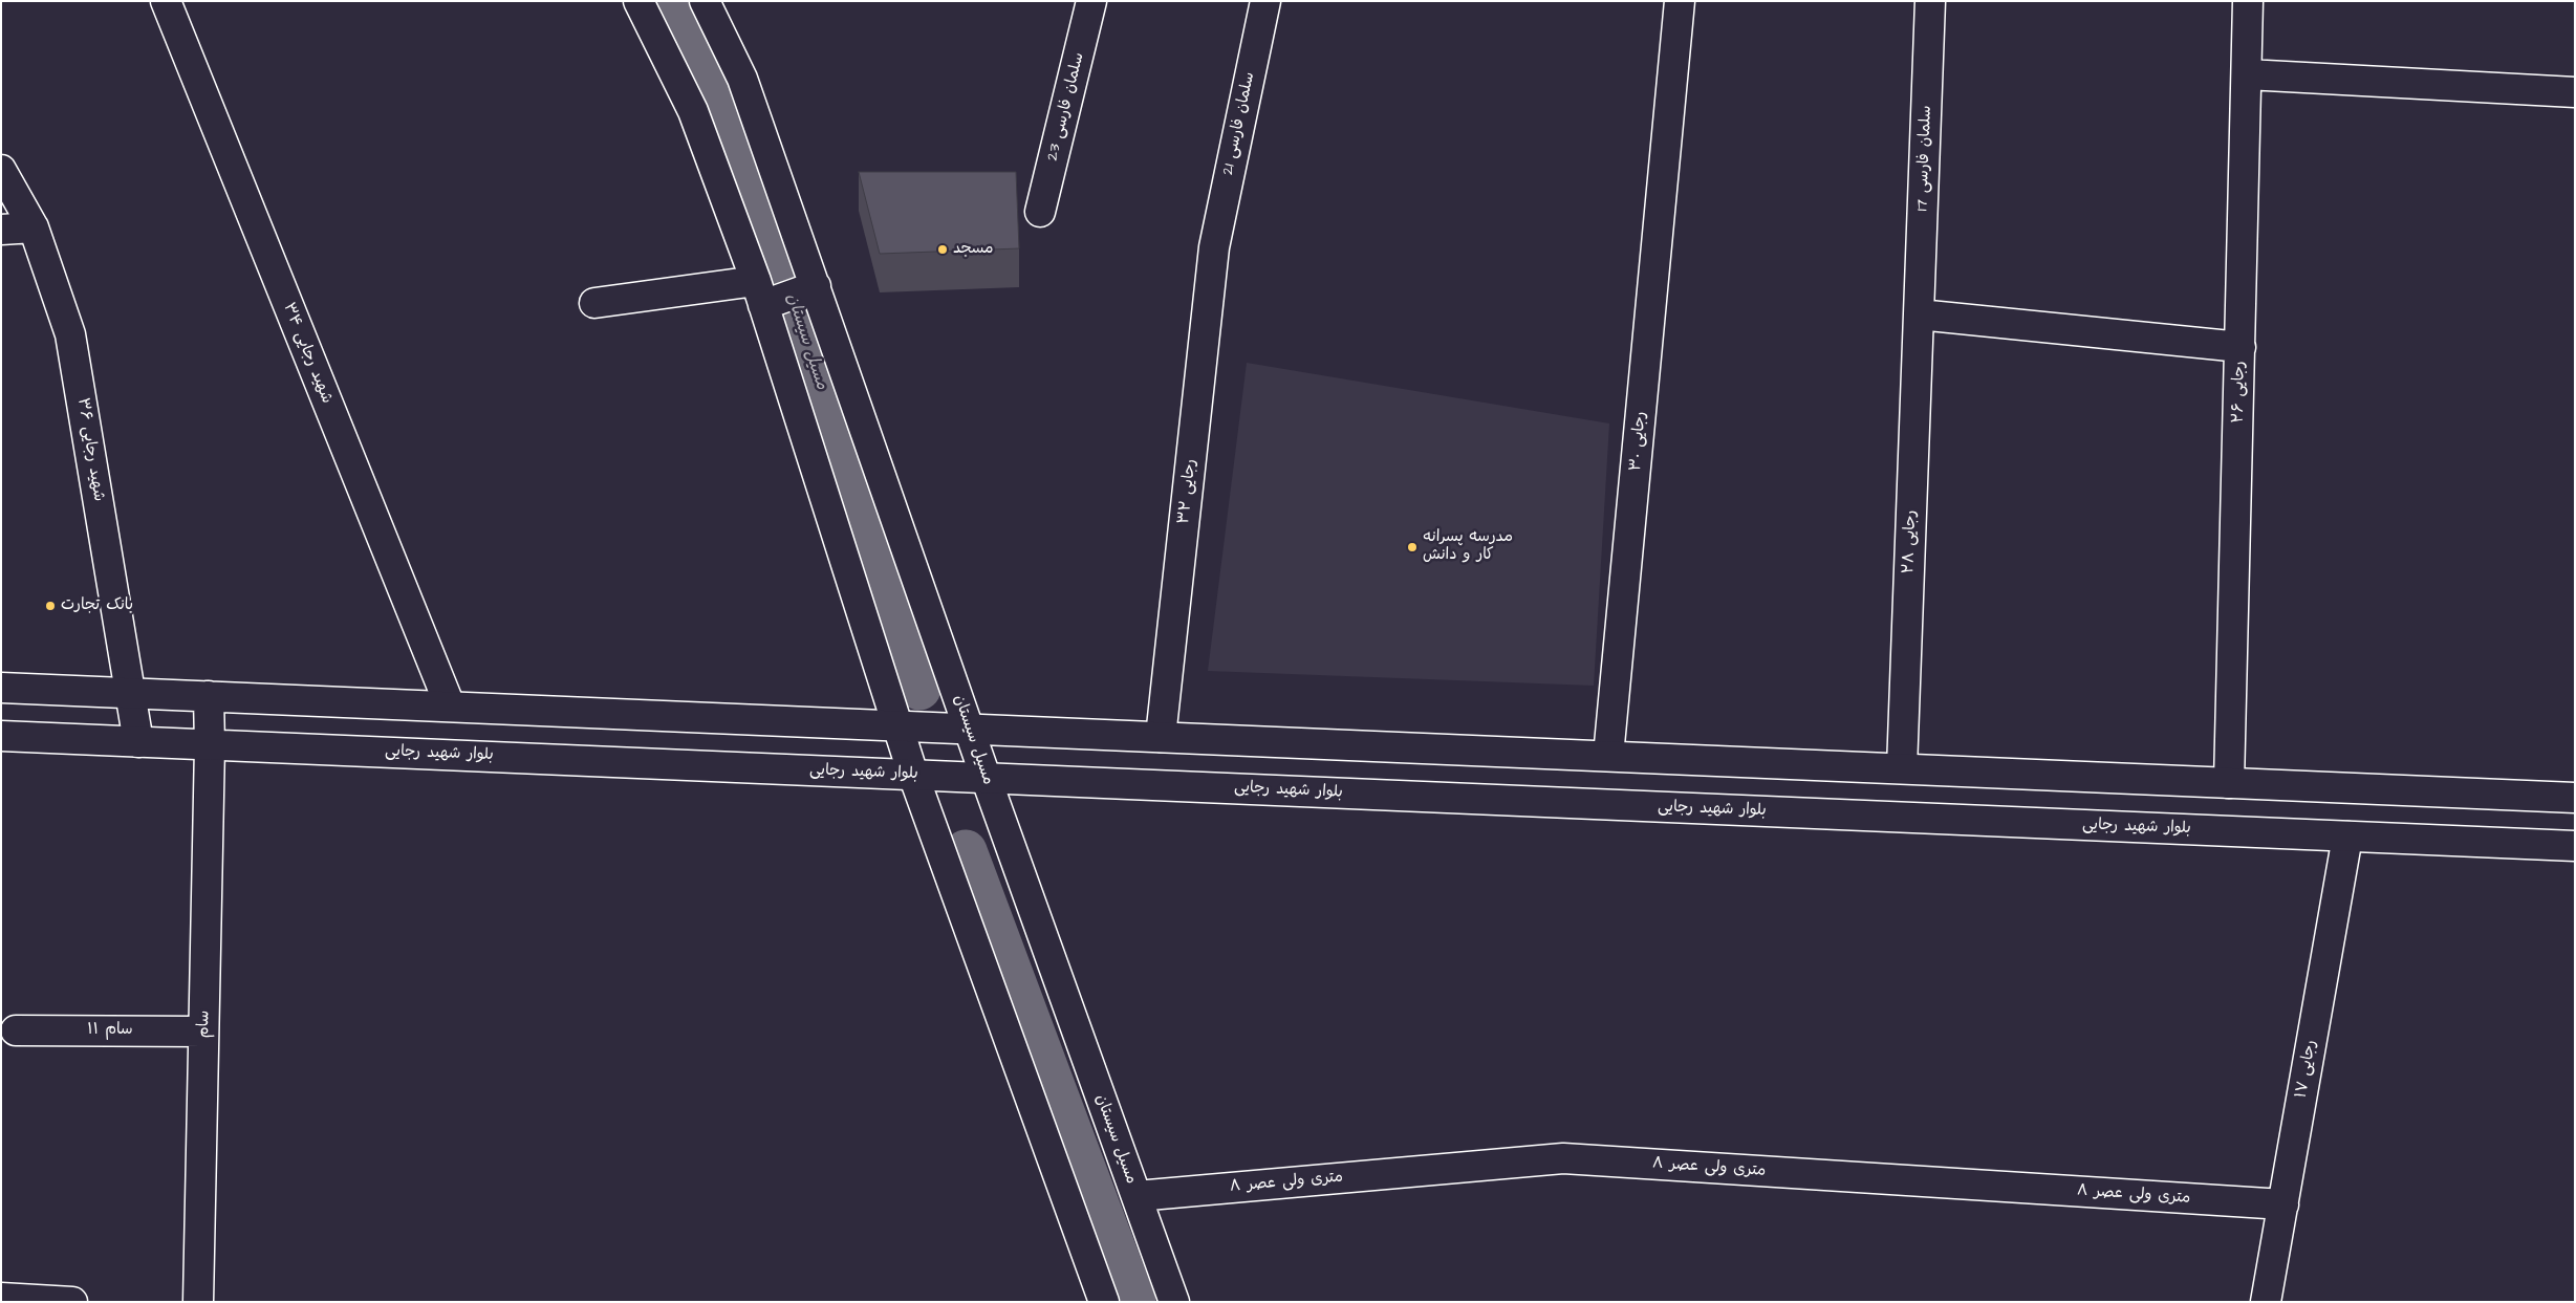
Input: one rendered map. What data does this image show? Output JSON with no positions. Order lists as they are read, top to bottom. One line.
{"streets":{"street":["سلمان فارسی 23","سلمان فارسی 21","سلمان فارسی 17","شهید رجایی ۳۴","رجایی ۲۶","رجایی ۳۰","شهید رجایی ۳۶","رجایی ۳۲","رجایی ۲۸","مسیل سیستان","بلوار شهید رجایی","سام","سام ۱۱","رجایی ۱۷","۸ متری ولی عصر"]},"crossings":[["سلمان فارسی 21","رجایی ۳۲"],["سلمان فارسی 17","رجایی ۲۸"],["شهید رجایی ۳۶","بلوار شهید رجایی"],["مسیل سیستان","بلوار شهید رجایی"],["مسیل سیستان","۸ متری ولی عصر"],["بلوار شهید رجایی","سام"],["بلوار شهید رجایی","رجایی ۱۷"],["سام","سام ۱۱"],["رجایی ۱۷","۸ متری ولی عصر"]],"water":["مسیل سیستان"],"places":["مسجد","مدرسه پسرانه کار و دانش","بانک تجارت"]}
